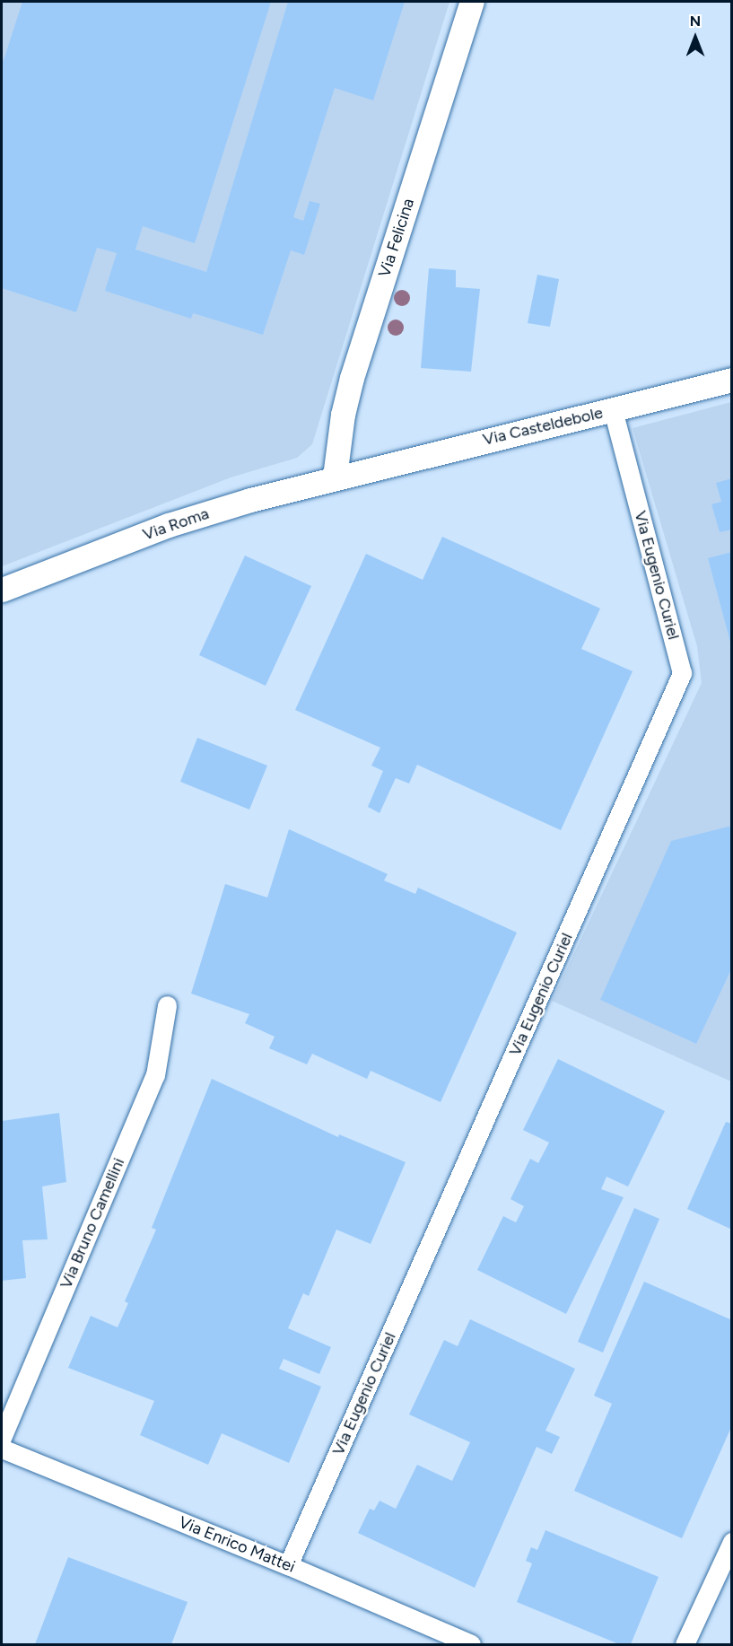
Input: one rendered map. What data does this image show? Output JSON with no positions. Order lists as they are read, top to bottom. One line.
{"streets":{"street":["Via Felicina","Via Casteldebole","Via Roma","Via Eugenio Curiel","Via Bruno Camellini","Via Enrico Mattei"]},"crossings":[["Via Felicina","Via Casteldebole"],["Via Felicina","Via Roma"],["Via Casteldebole","Via Roma"],["Via Casteldebole","Via Eugenio Curiel"],["Via Eugenio Curiel","Via Enrico Mattei"]],"north":"top"}
